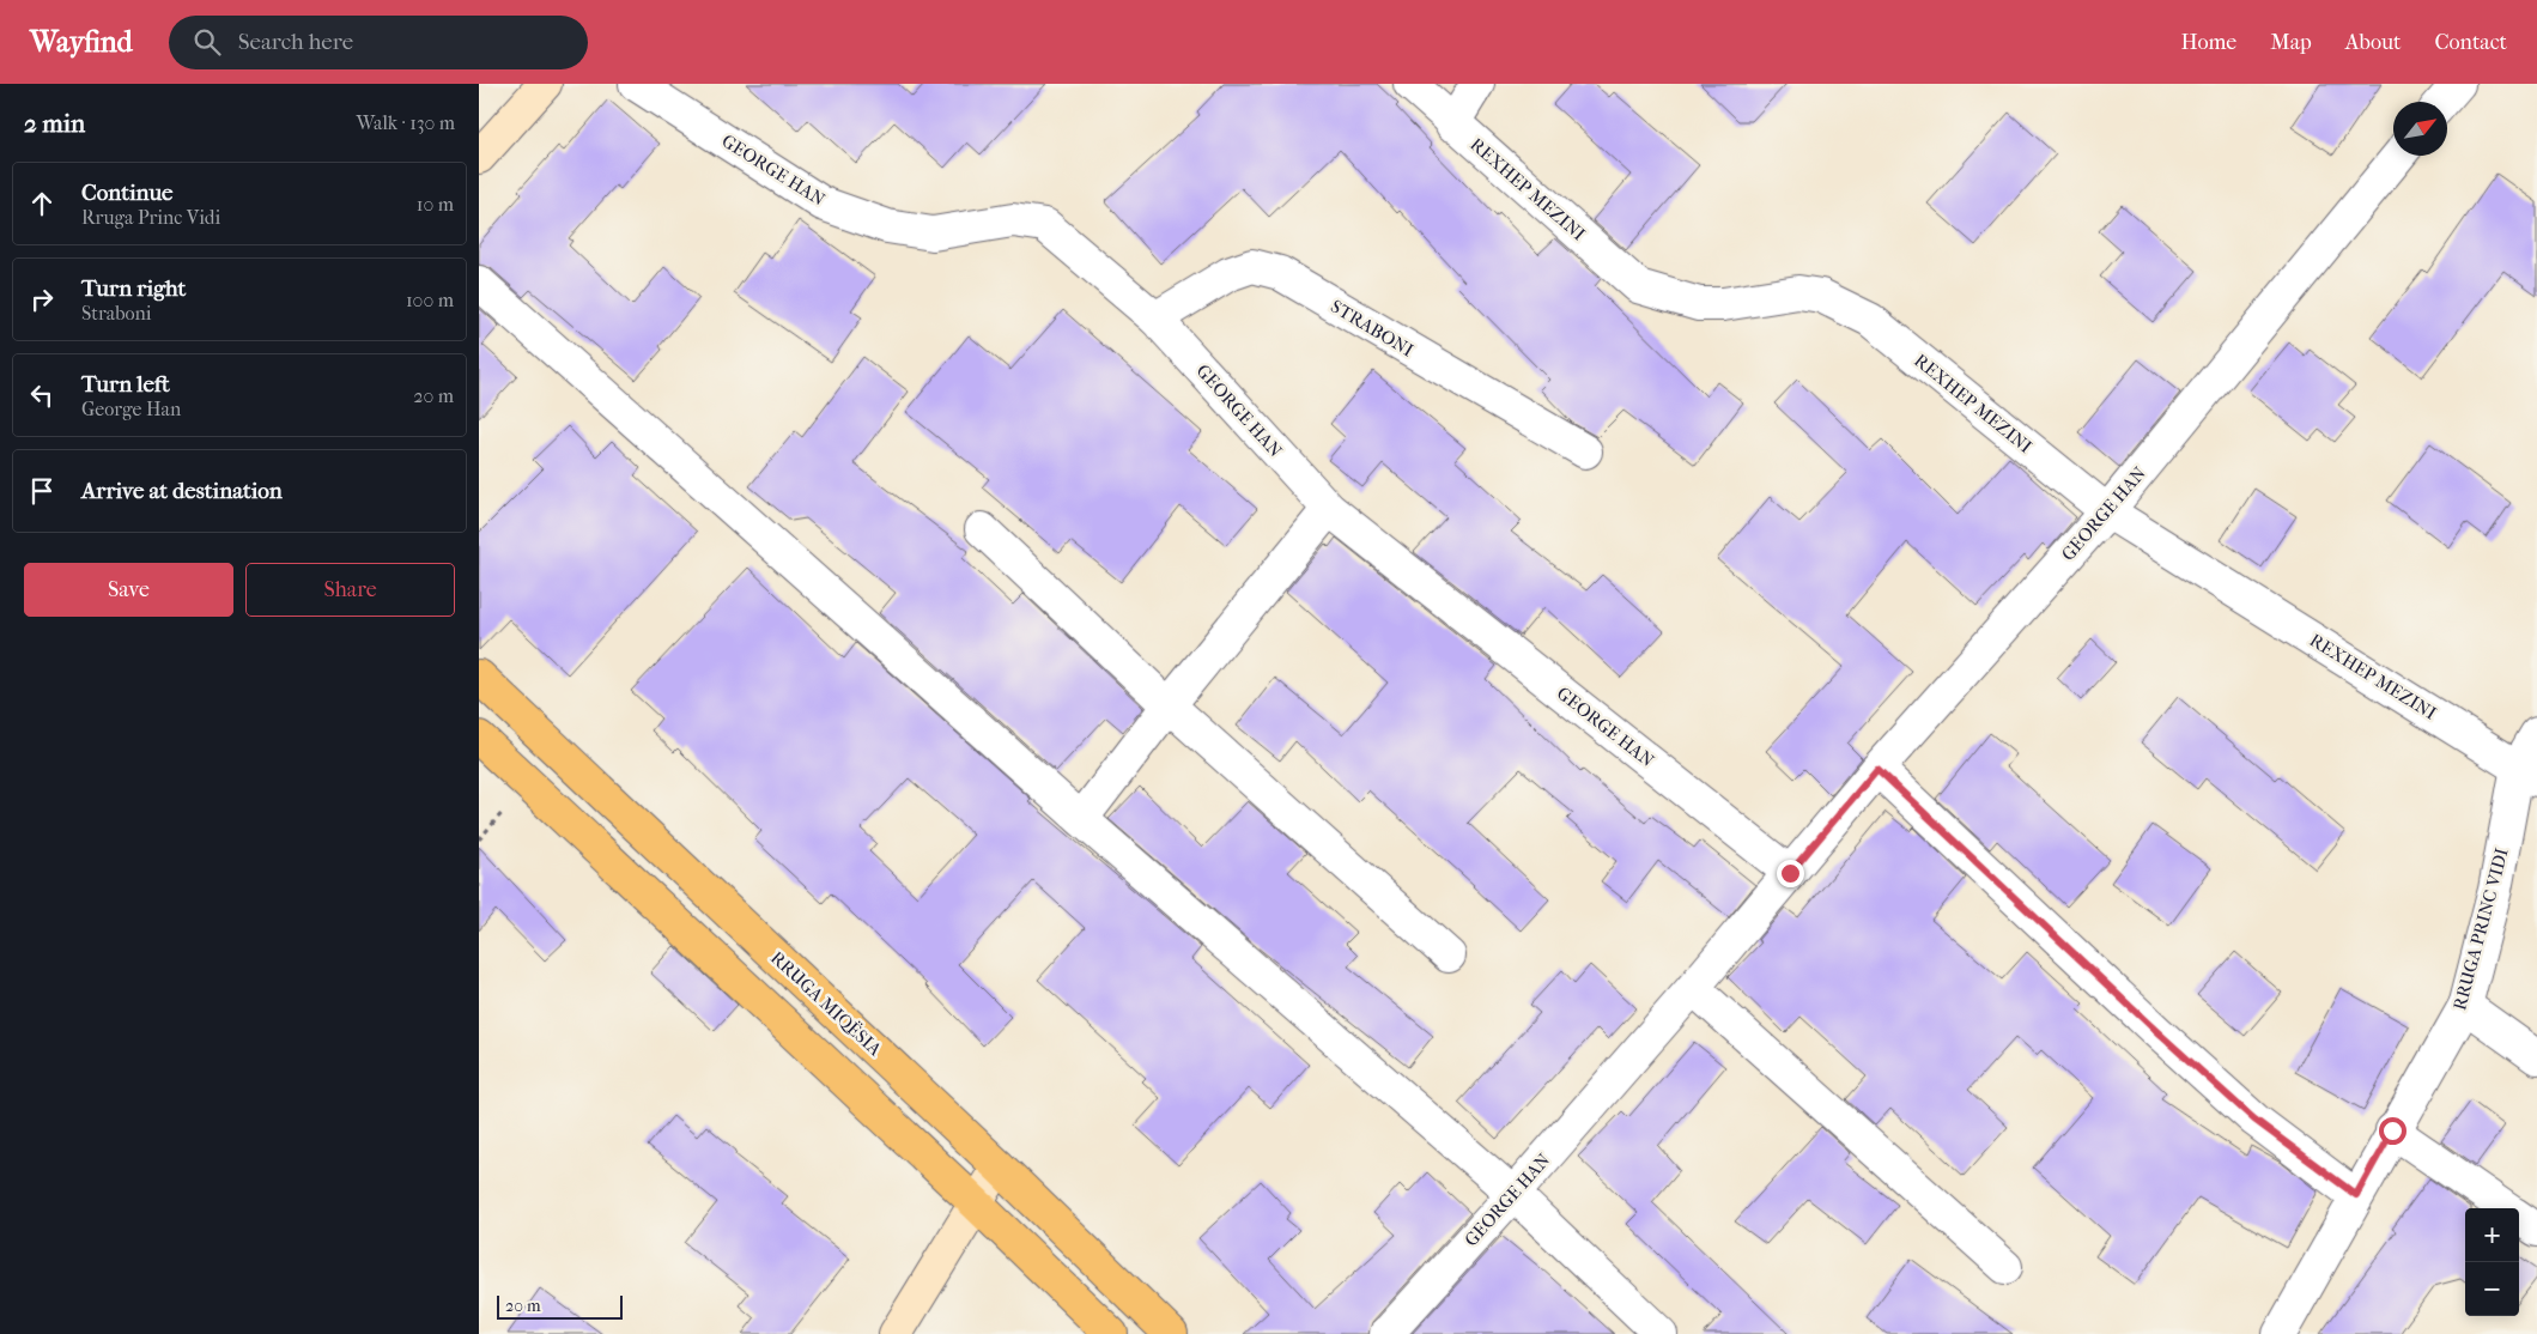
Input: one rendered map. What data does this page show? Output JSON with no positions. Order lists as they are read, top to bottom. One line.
{"streets":{"main road":["RRUGA MIQËSIA"],"street":["GEORGE HAN","REXHEP MEZINI","STRABONI","RRUGA PRINC VIDI"]},"crossings":[["GEORGE HAN","REXHEP MEZINI"],["GEORGE HAN","STRABONI"],["REXHEP MEZINI","RRUGA PRINC VIDI"]],"scale_bar":"20 m","north":"top right","page":{"header":"Wayfind","search":"Search here","nav":["Home","Map","About","Contact"],"heading":["2 min","Walk · 130 m"],"list":[["Continue","Rruga Princ Vidi","10 m"],["Turn right","Straboni","100 m"],["Turn left","George Han","20 m"],"Arrive at destination"],"buttons":["Save","Share"],"map_buttons":["+","−"],"scale":"20 m"}}
